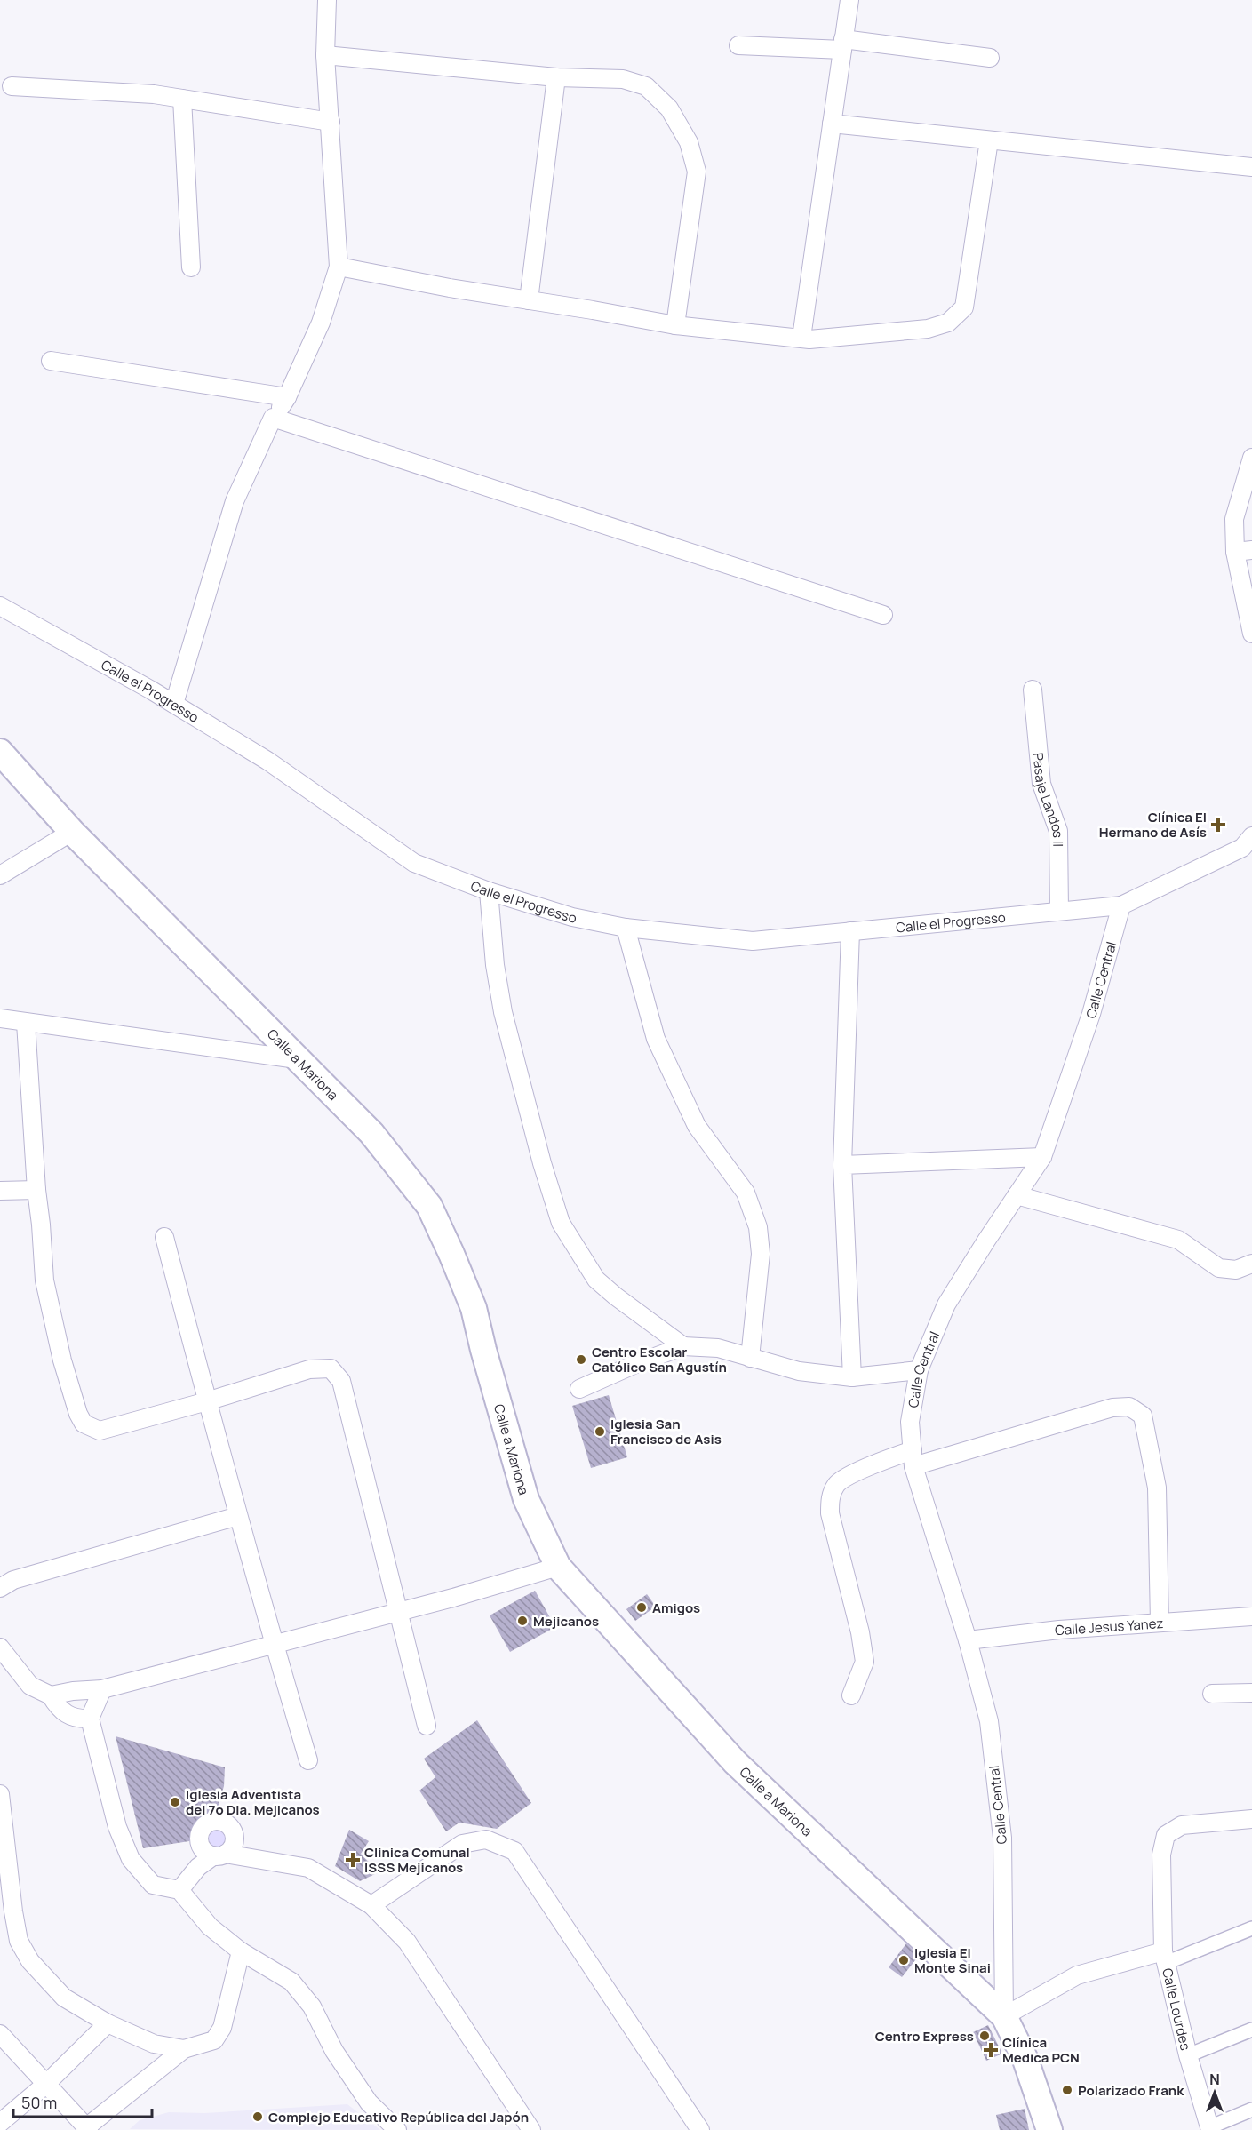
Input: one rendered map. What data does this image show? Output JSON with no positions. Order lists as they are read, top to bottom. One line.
{"streets":{"main road":["Calle a Mariona"],"street":["Calle el Progresso","Pasaje Landos II","Calle Central","Calle Jesus Yanez","Calle Lourdes"]},"crossings":[["Calle el Progresso","Pasaje Landos II"],["Calle el Progresso","Calle Central"],["Calle Central","Calle a Mariona"],["Calle Central","Calle Jesus Yanez"]],"places":{"health":["Clínica El Hermano de Asís","Clinica Comunal ISSS Mejicanos","Clínica Medica PCN"],"other":["Centro Escolar Católico San Agustín","Iglesia San Francisco de Asis","Amigos","Mejicanos","Iglesia Adventista del 7o Dia. Mejicanos","Iglesia El Monte Sinai","Centro Express","Polarizado Frank","Complejo Educativo República del Japón"]},"scale_bar":"50 m","north":"top"}
